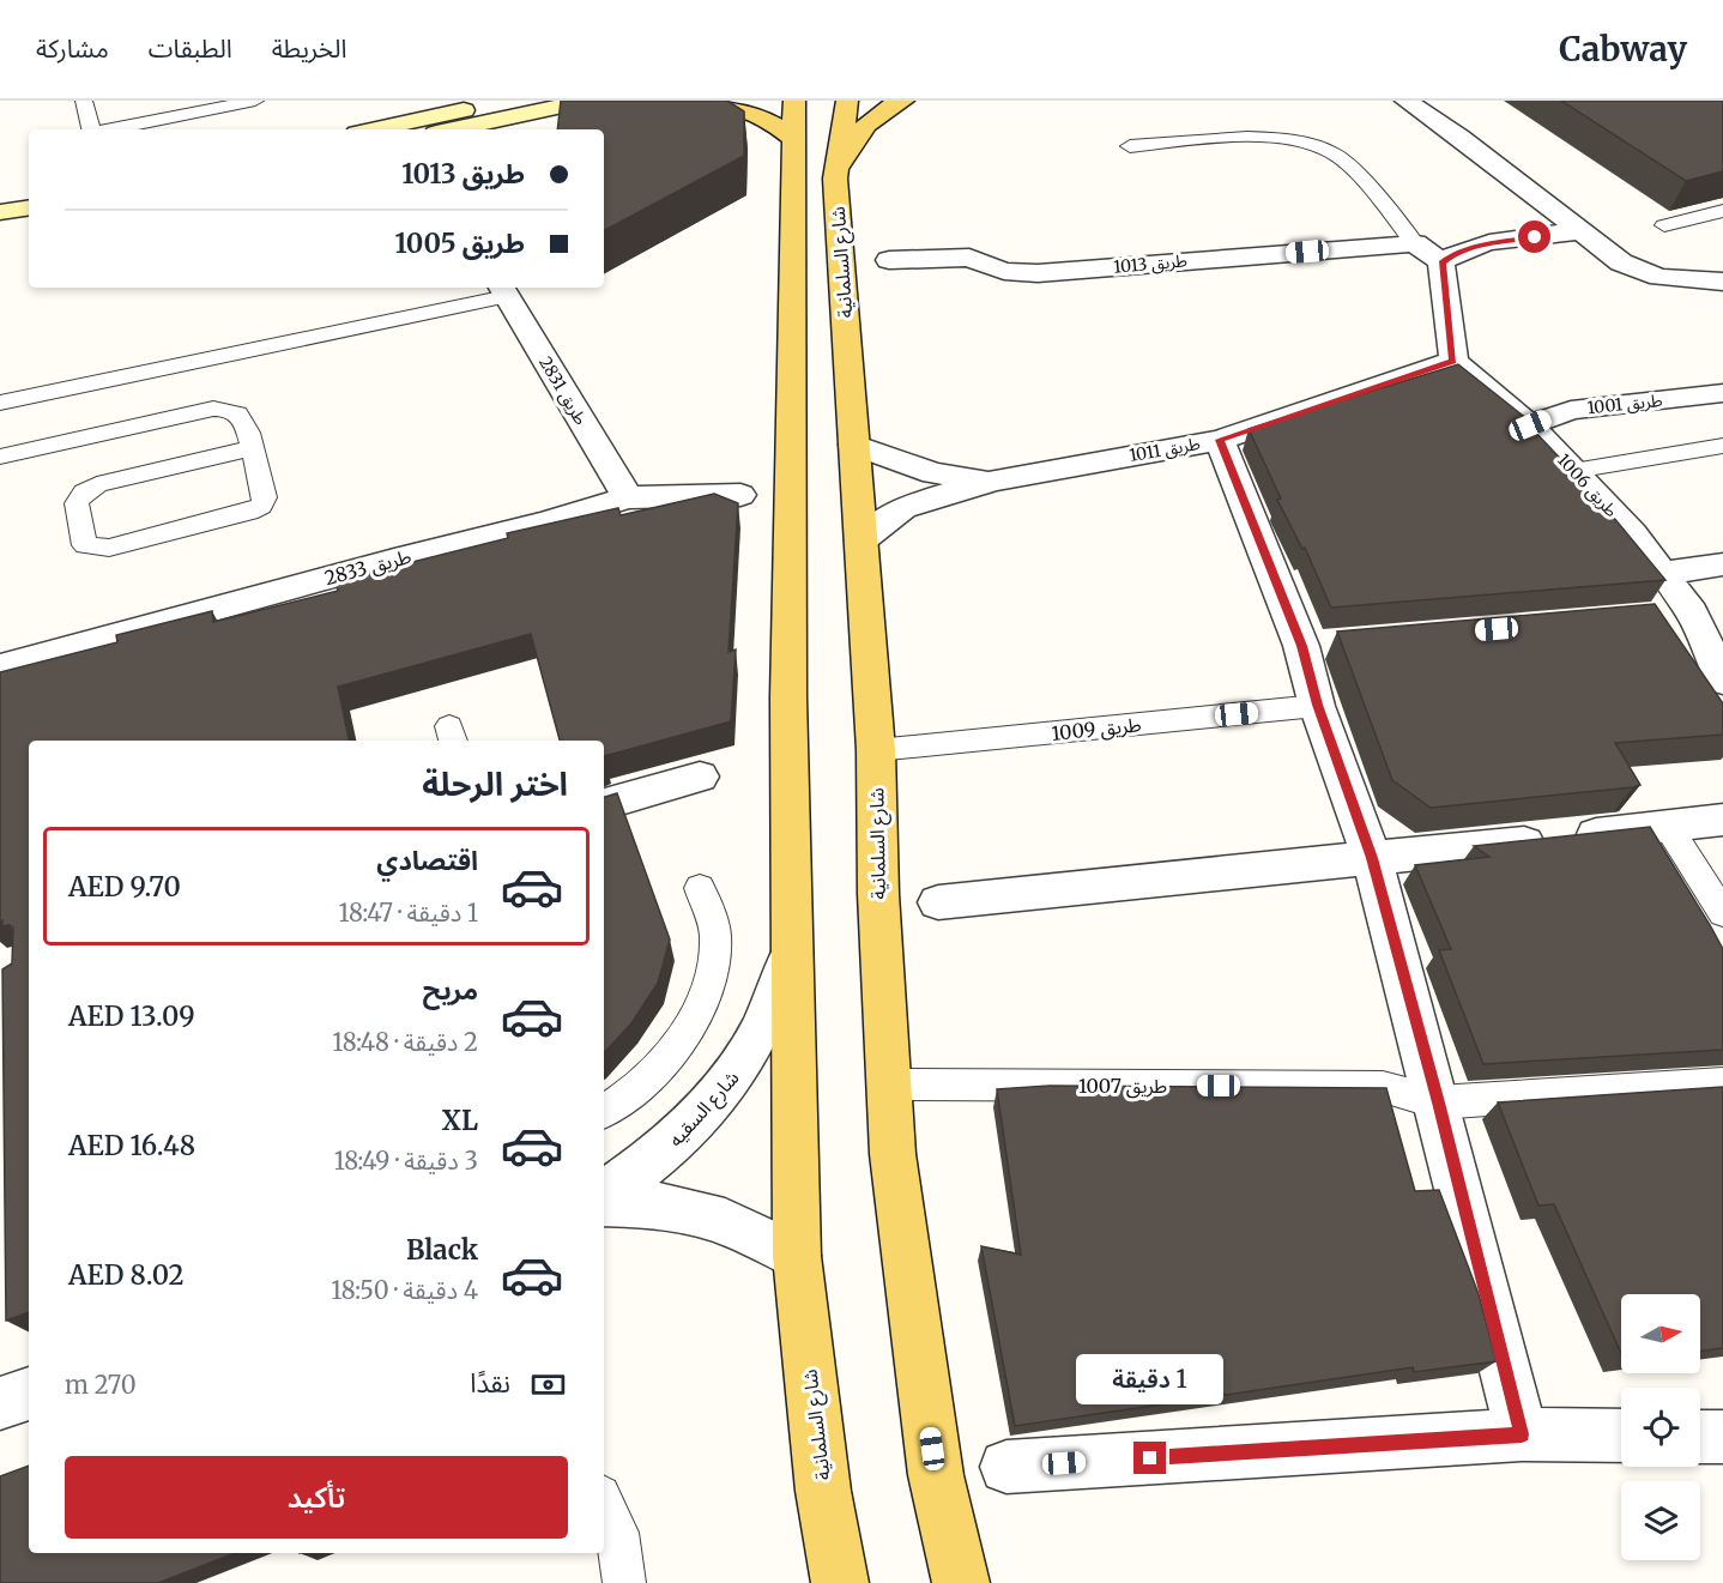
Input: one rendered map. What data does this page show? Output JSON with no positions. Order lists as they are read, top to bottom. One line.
{"streets":{"main road":["شارع السلمانية"],"street":["طريق 1013","طريق 2831","طريق 1001","طريق 1011","طريق 1006","طريق 2833","شارع السقيه"],"lane":["طريق 1009","طريق 1007"]},"crossings":[["شارع السلمانية","طريق 1011"],["شارع السلمانية","طريق 1009"],["شارع السلمانية","طريق 1007"],["شارع السلمانية","شارع السقيه"],["طريق 2831","طريق 2833"],["طريق 1001","طريق 1006"],["طريق 1011","طريق 1006"]],"north":"right","page":{"header":"Cabway","nav":["الخريطة","الطبقات","مشاركة"],"banner":["طريق 1013","طريق 1005"],"heading":"اختر الرحلة","list":[{"name":"اقتصادي","note":"1 دقيقة · 18:47","value":"AED 9.70"},{"name":"مريح","note":"2 دقيقة · 18:48","value":"AED 13.09"},{"name":"XL","note":"3 دقيقة · 18:49","value":"AED 16.48"},{"name":"Black","note":"4 دقيقة · 18:50","value":"AED 8.02"}],"pay":["نقدًا","270 m"],"bubble":"1 دقيقة","buttons":"تأكيد"}}
